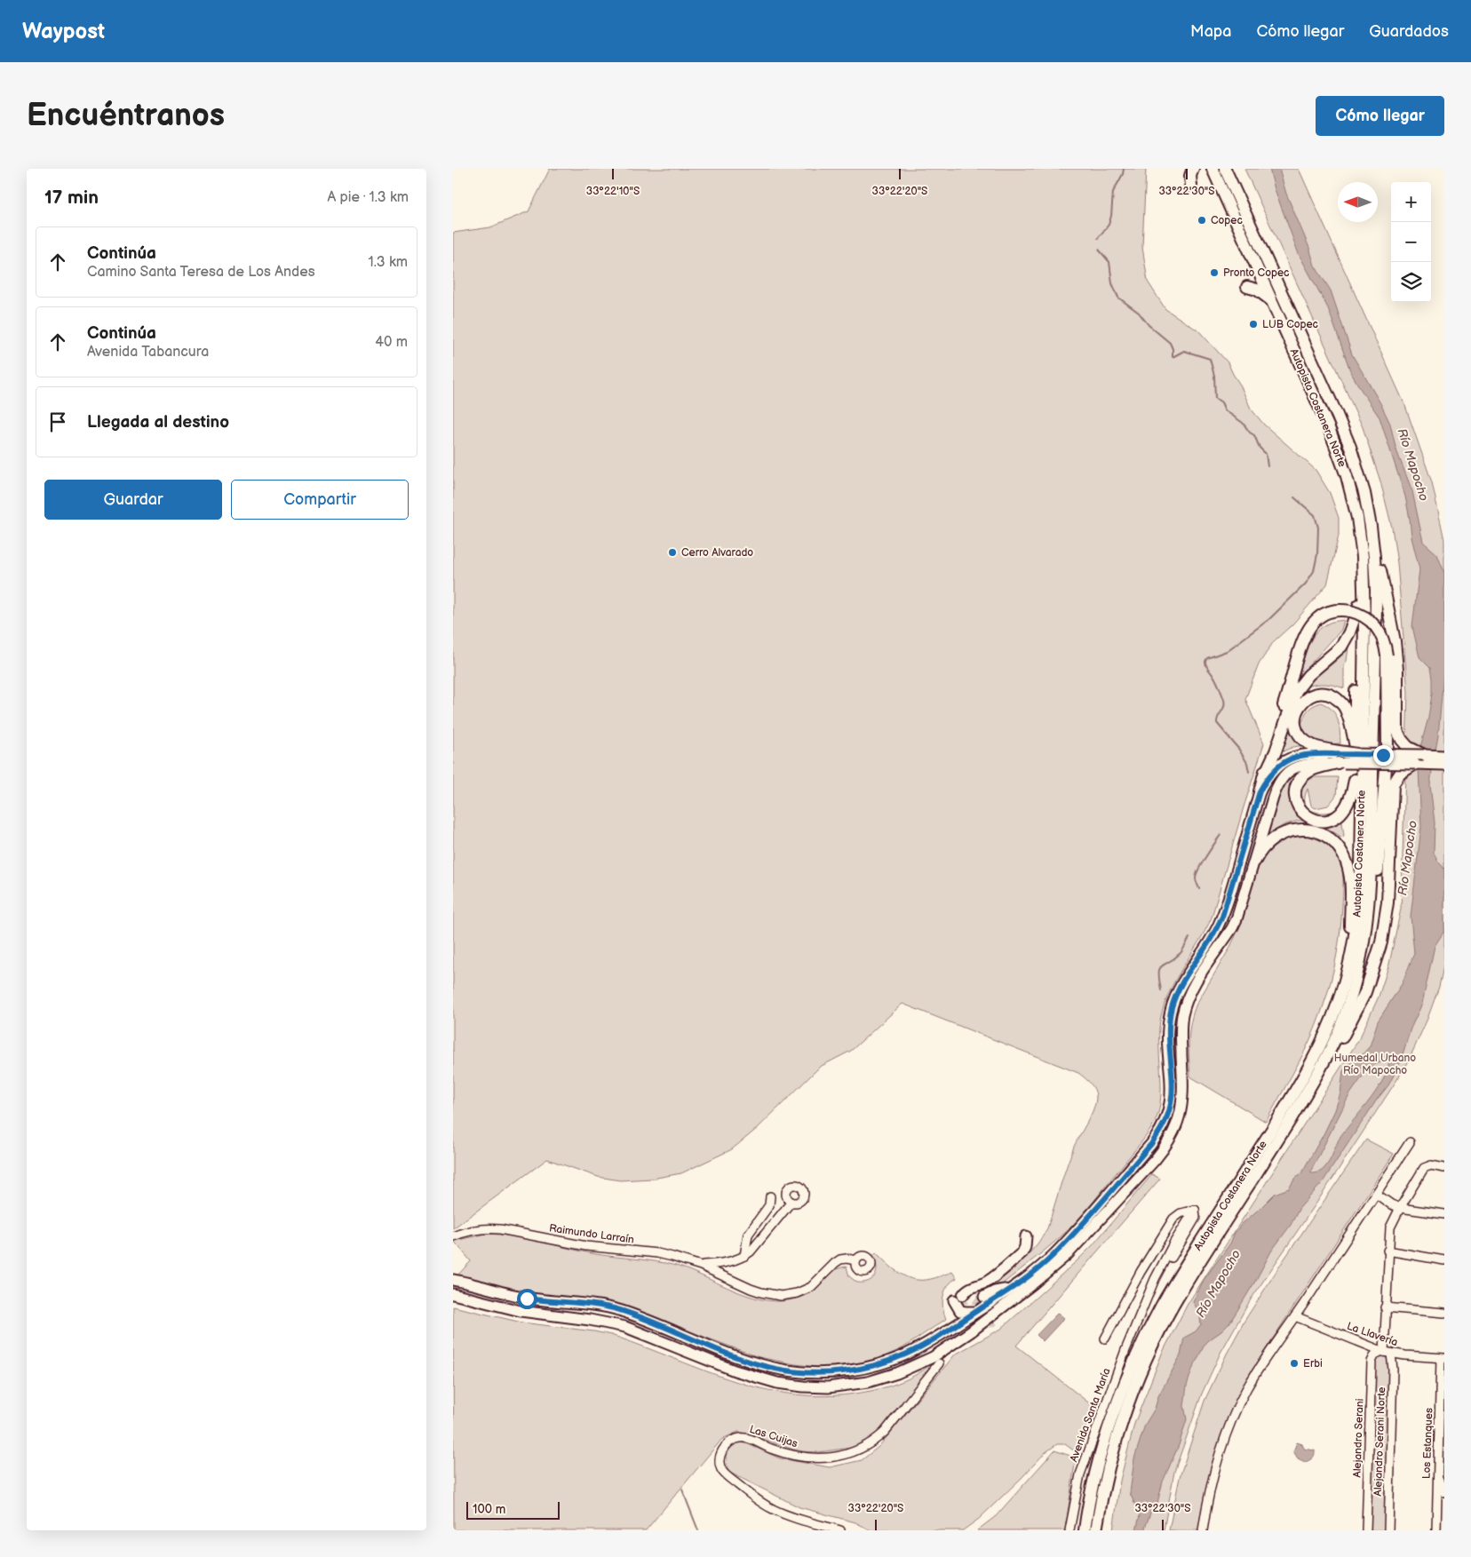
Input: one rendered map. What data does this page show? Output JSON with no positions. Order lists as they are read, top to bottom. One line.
{"streets":{"highway":["Autopista Costanera Norte"],"street":["Raimundo Larraín","La Llavería","Avenida Santa María","Las Cuijas","Alejandro Serani","Alejandro Serani Norte","Los Estanques"]},"crossings":[["La Llavería","Alejandro Serani Norte"],["La Llavería","Los Estanques"]],"water":["Río Mapocho"],"parks":["Humedal Urbano Río Mapocho"],"places":["Copec","Pronto Copec","LUB Copec","Cerro Alvarado","Erbi"],"scale_bar":"100 m","north":"left","page":{"header":"Waypost","nav":["Mapa","Cómo llegar","Guardados"],"buttons":["Cómo llegar",["Guardar","Compartir"]],"title":"Encuéntranos","heading":["17 min","A pie · 1.3 km"],"map_buttons":["+","−"],"list":[["Continúa","Camino Santa Teresa de Los Andes","1.3 km"],["Continúa","Avenida Tabancura","40 m"],"Llegada al destino"],"scale":"100 m"},"coordinates":["33°22'10\"S","33°22'20\"S","33°22'30\"S"]}
